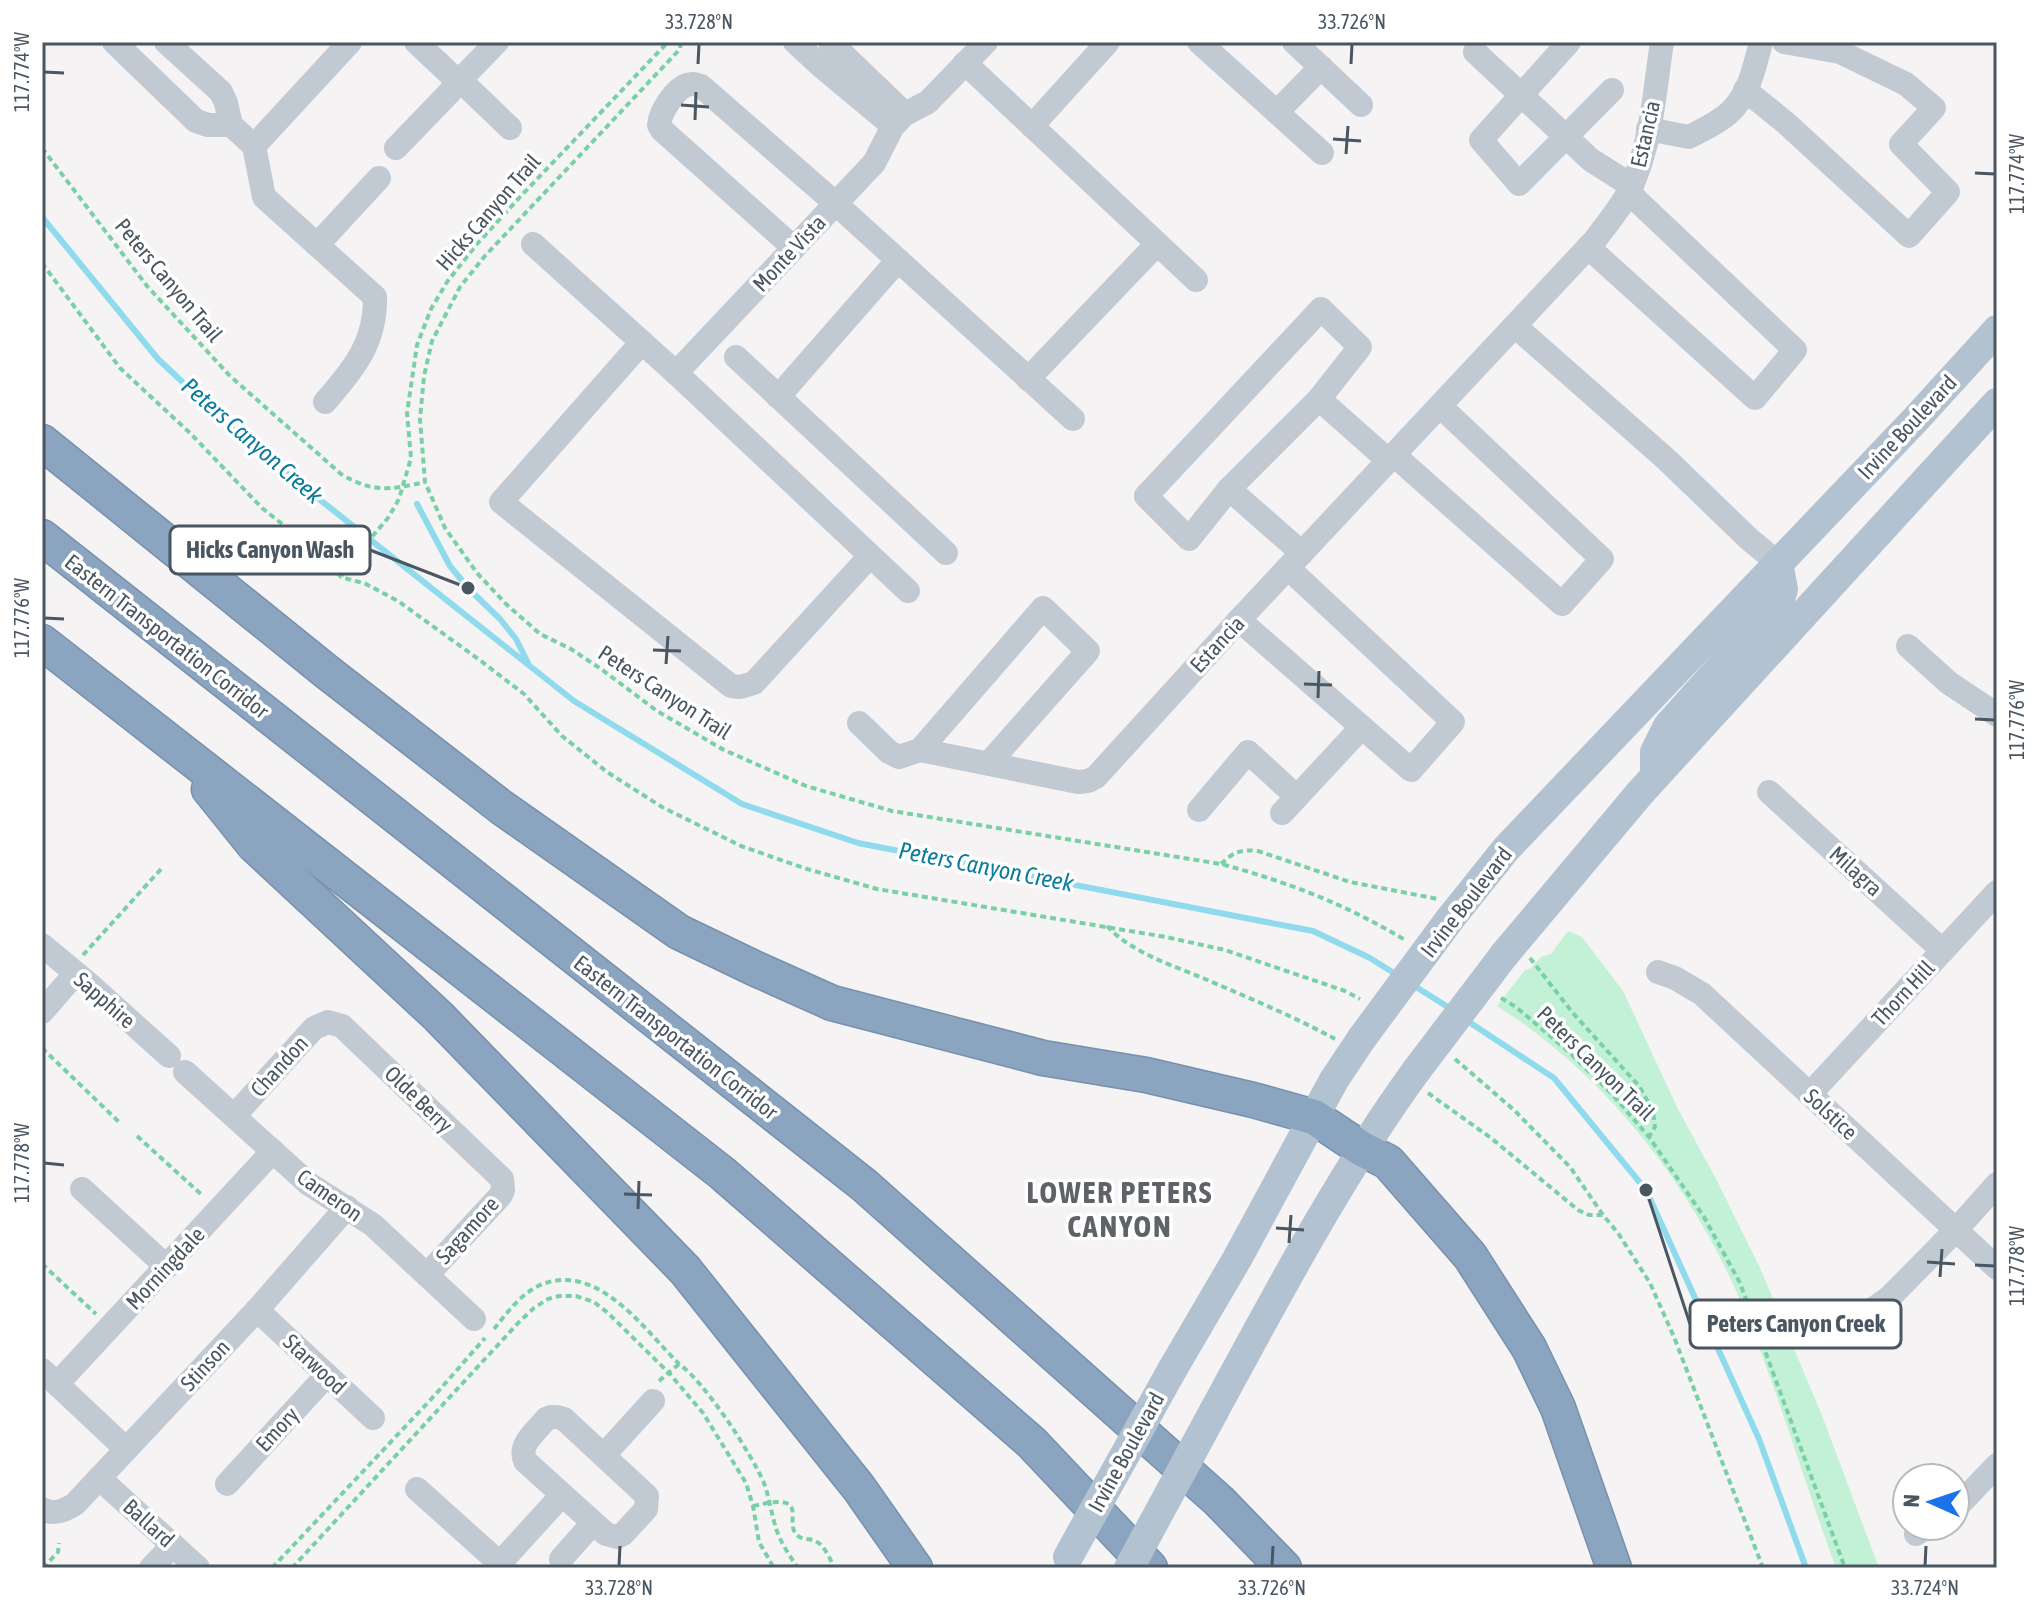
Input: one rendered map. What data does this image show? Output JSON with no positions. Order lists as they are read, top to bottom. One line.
{"streets":{"highway":["Eastern Transportation Corridor"],"main road":["Irvine Boulevard"],"street":["Estancia","Monte Vista","Milagra","Thorn Hill","Sapphire","Chandon","Olde Berry","Solstice","Cameron","Sagamore","Morningdale","Starwood","Stinson","Emory","Ballard"],"path":["Hicks Canyon Trail","Peters Canyon Trail"]},"crossings":[["Hicks Canyon Trail","Peters Canyon Trail"],["Milagra","Thorn Hill"],["Thorn Hill","Solstice"],["Sapphire","Cameron"],["Chandon","Olde Berry"],["Chandon","Cameron"],["Olde Berry","Sagamore"],["Cameron","Sagamore"],["Cameron","Morningdale"],["Cameron","Stinson"],["Starwood","Stinson"],["Starwood","Emory"],["Stinson","Ballard"]],"districts":["LOWER PETERS CANYON"],"water":["Peters Canyon Creek"],"places":["Hicks Canyon Wash","Peters Canyon Creek"],"north":"left","coordinates":["33.728°N","33.726°N","117.774°W","117.776°W","117.778°W","33.724°N"]}
